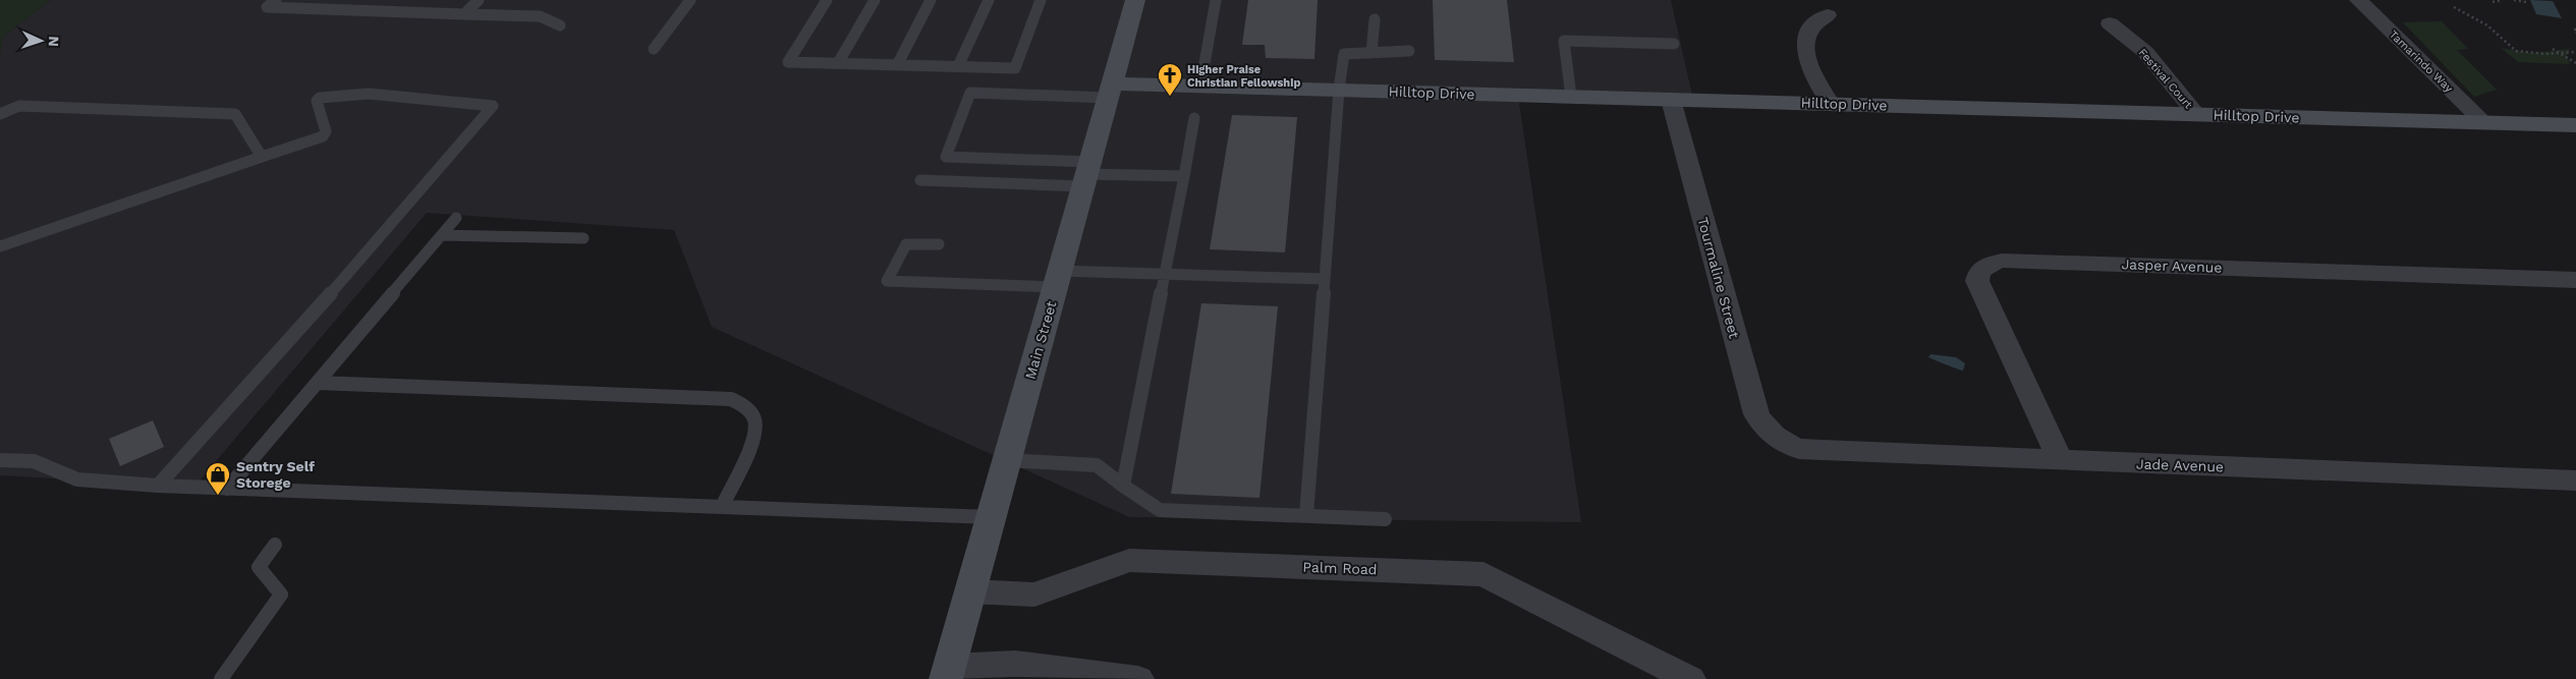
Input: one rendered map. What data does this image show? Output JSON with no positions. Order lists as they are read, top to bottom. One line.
{"streets":{"main road":["Hilltop Drive","Main Street"],"street":["Tamarindo Way","Festival Court","Jasper Avenue","Tourmaline Street","Jade Avenue","Palm Road"]},"crossings":[["Tamarindo Way","Hilltop Drive"],["Festival Court","Hilltop Drive"],["Hilltop Drive","Tourmaline Street"],["Hilltop Drive","Main Street"],["Jasper Avenue","Jade Avenue"],["Tourmaline Street","Jade Avenue"],["Main Street","Palm Road"]],"places":{"church":["Higher Praise Christian Fellowship"],"shop":["Sentry Self Storege"]},"north":"right"}
